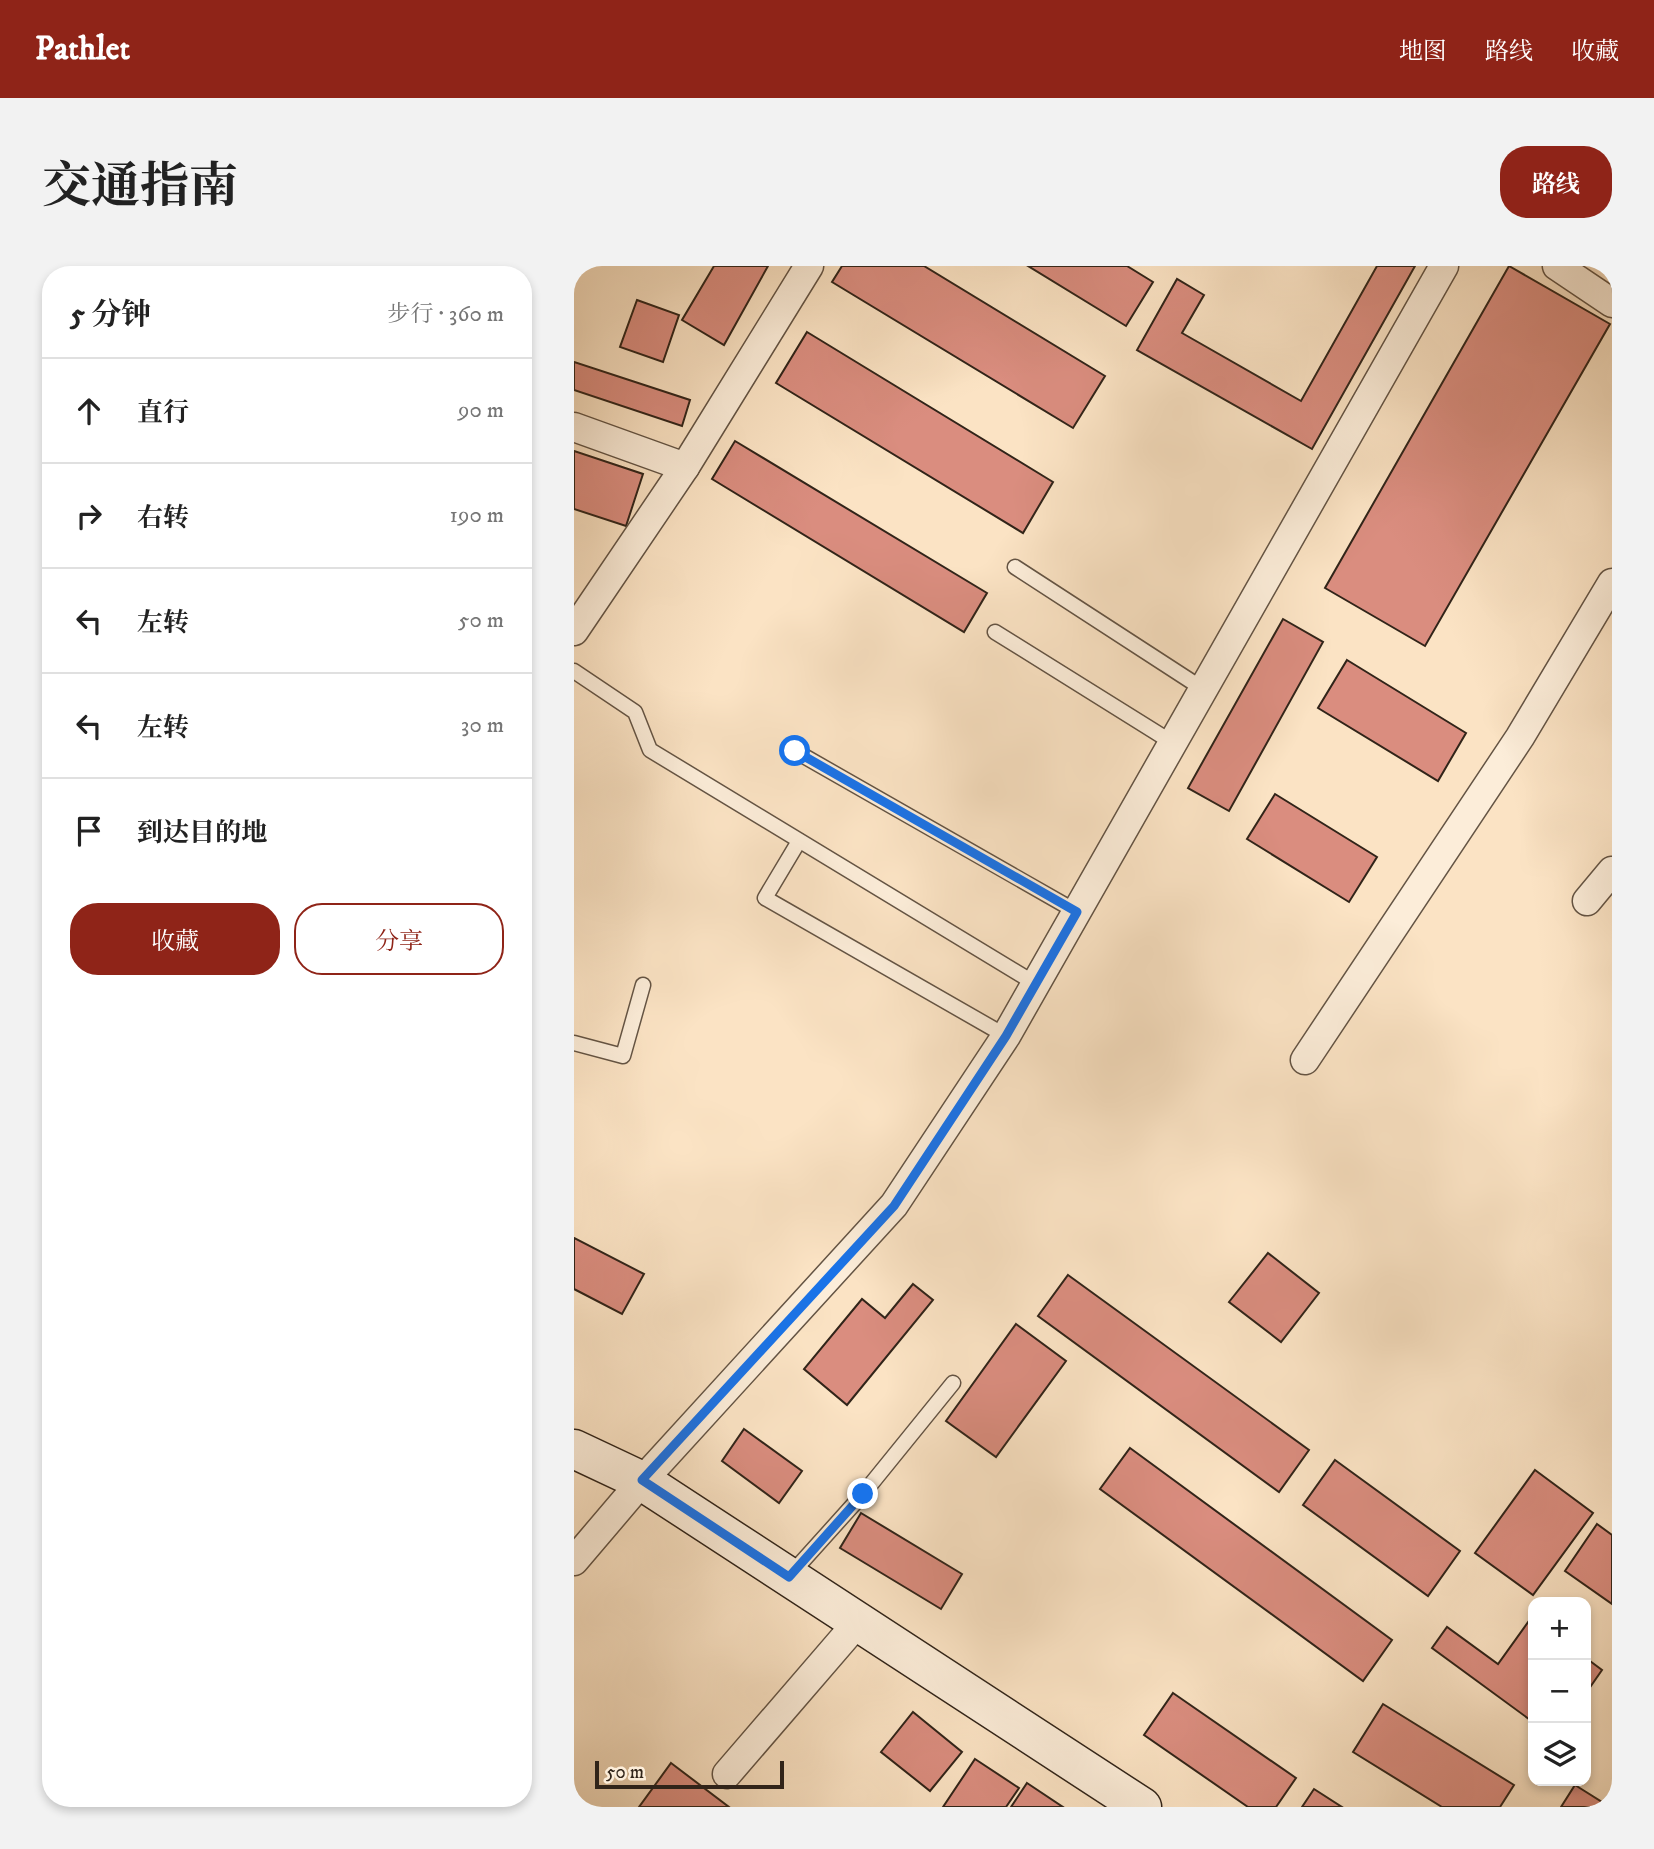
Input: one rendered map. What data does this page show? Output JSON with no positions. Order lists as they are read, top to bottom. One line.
{"scale_bar":"50 m","page":{"header":"Pathlet","nav":["地图","路线","收藏"],"title":"交通指南","buttons":["路线",["收藏","分享"]],"heading":["5 分钟","步行 · 360 m"],"list":[["直行","90 m"],["右转","190 m"],["左转","50 m"],["左转","30 m"],"到达目的地"],"map_buttons":["+","−"],"scale":"50 m"}}
